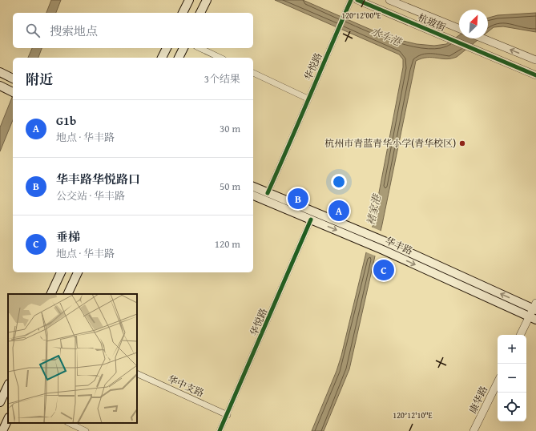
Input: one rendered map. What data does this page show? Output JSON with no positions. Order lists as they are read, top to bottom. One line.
{"streets":{"main road":["华丰路"],"street":["杭玻街","华悦路","华中支路","康华路"]},"crossings":[["华悦路","华丰路"],["华悦路","华中支路"]],"water":["水车港","褚家港"],"places":["杭州市青蓝青华小学(青华校区)"],"north":"top right","page":{"search":"搜索地点","heading":["附近","3个结果"],"list":[{"mark":"A","name":"G1b","note":"地点 · 华丰路","value":"30 m"},{"mark":"B","name":"华丰路华悦路口","note":"公交站 · 华丰路","value":"50 m"},{"mark":"C","name":"垂梯","note":"地点 · 华丰路","value":"120 m"}],"pins":["B","A","C"],"map_buttons":["+","−"]},"coordinates":["120°12'00\"E","120°12'10\"E"]}
